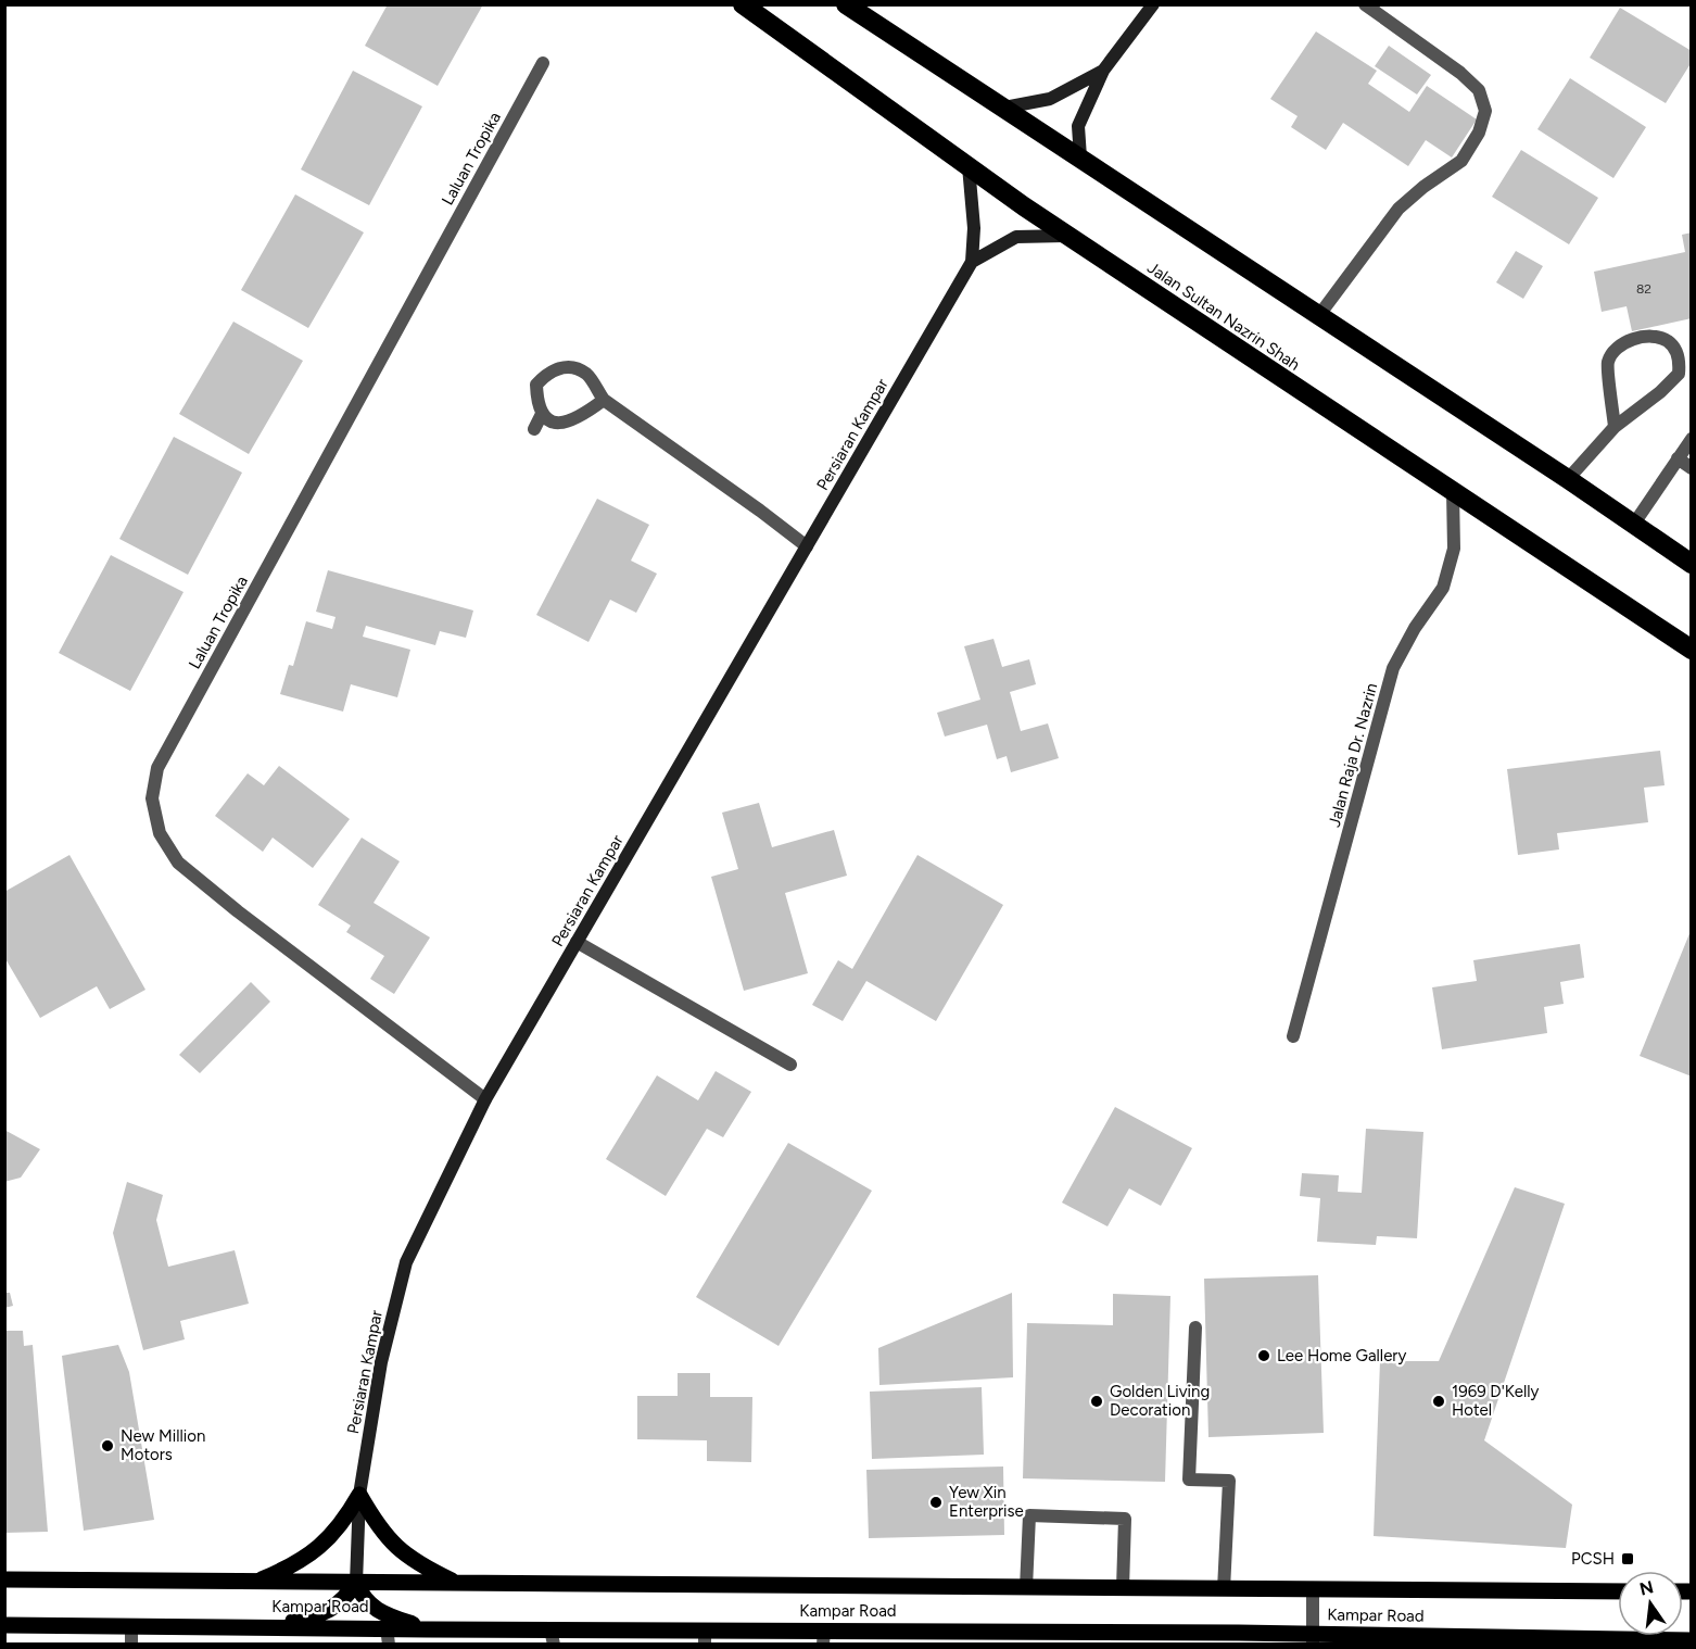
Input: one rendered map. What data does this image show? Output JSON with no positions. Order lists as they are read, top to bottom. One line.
{"streets":{"highway":["Jalan Sultan Nazrin Shah"],"main road":["Kampar Road"],"street":["Laluan Tropika","Persiaran Kampar","Jalan Raja Dr. Nazrin"]},"crossings":[["Laluan Tropika","Persiaran Kampar"],["Jalan Sultan Nazrin Shah","Persiaran Kampar"],["Jalan Sultan Nazrin Shah","Jalan Raja Dr. Nazrin"],["Persiaran Kampar","Kampar Road"]],"places":{"other":["Lee Home Gallery","Golden Living Decoration","1969 D'Kelly Hotel","New Million Motors","Yew Xin Enterprise"],"transit":["PCSH"]},"house_numbers":["82"],"north":"top"}
